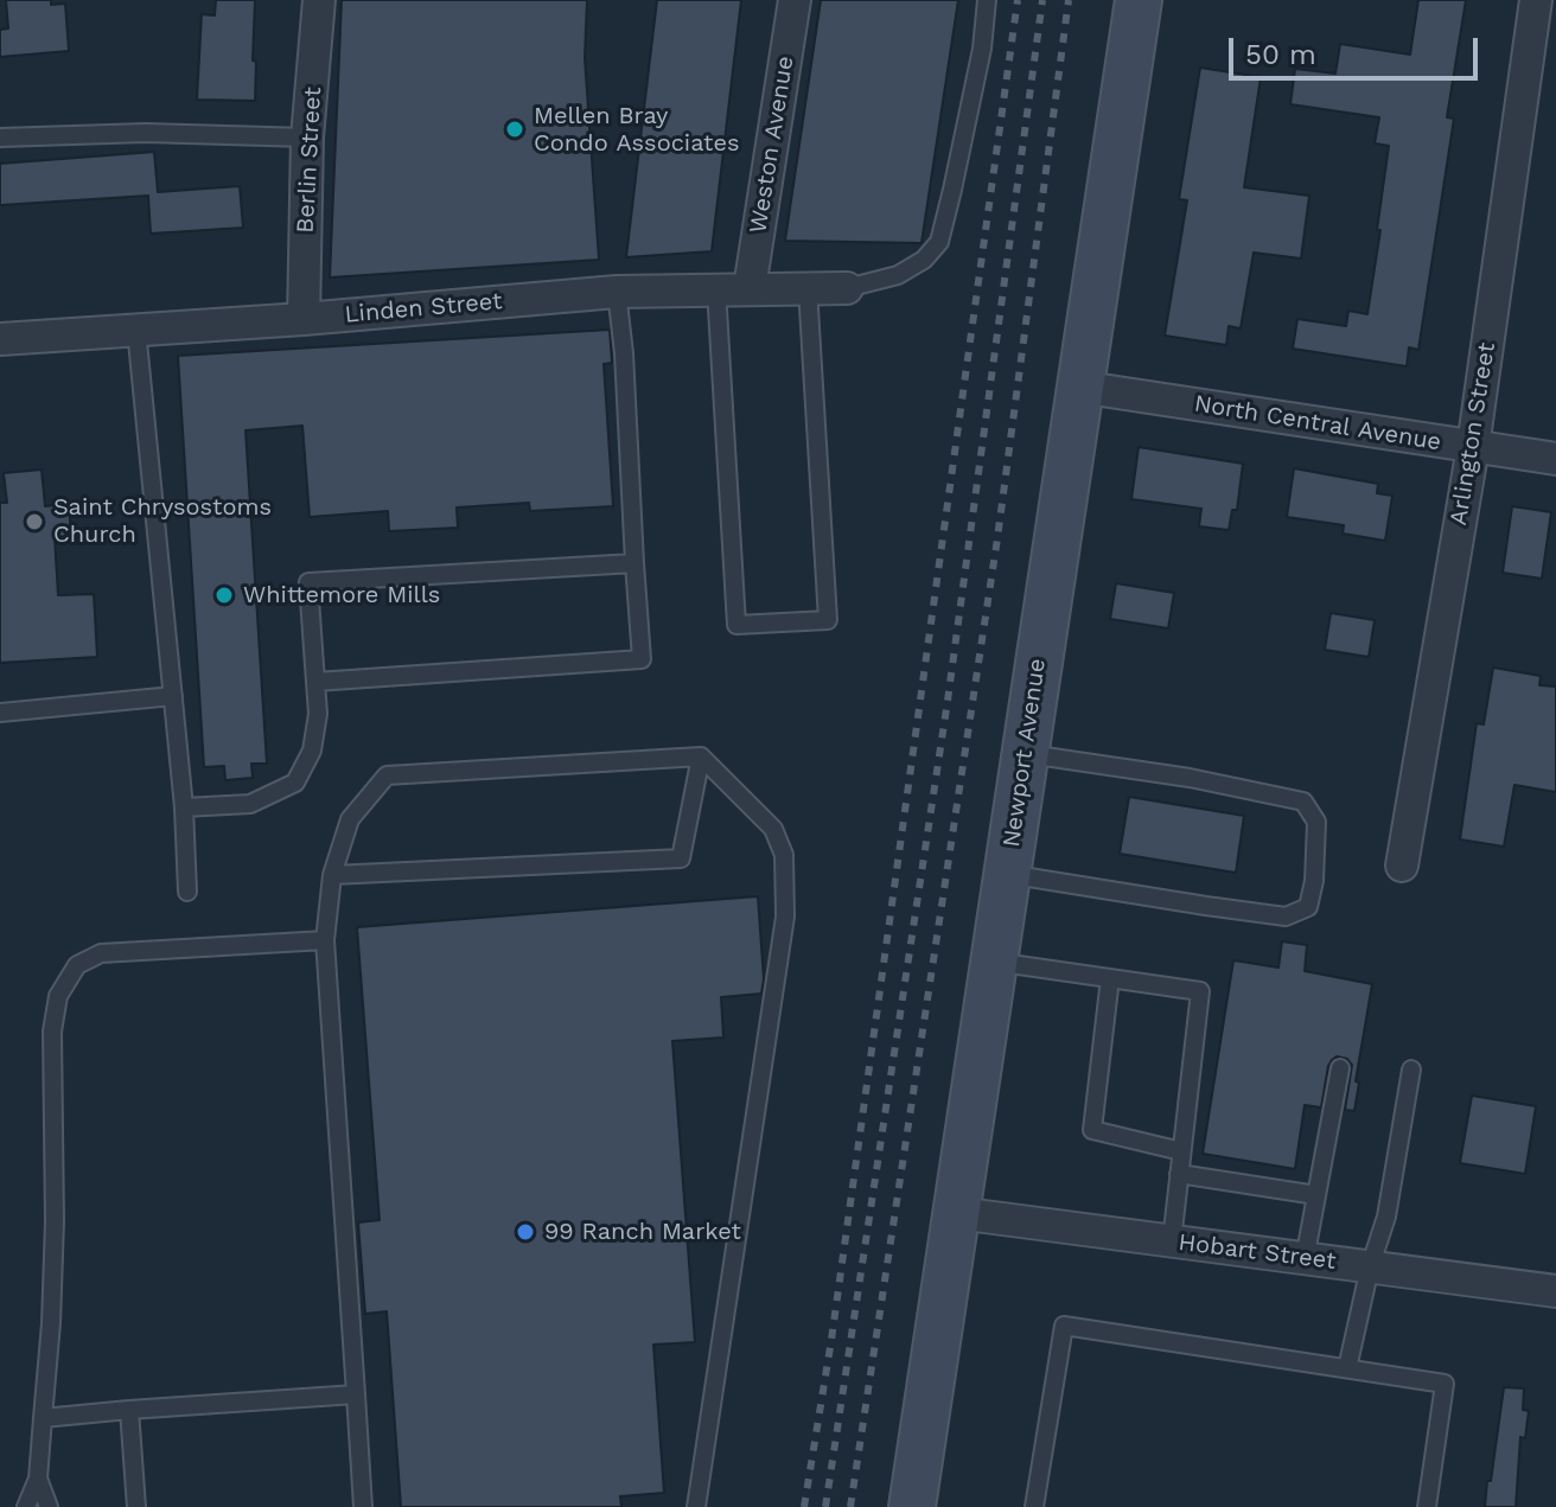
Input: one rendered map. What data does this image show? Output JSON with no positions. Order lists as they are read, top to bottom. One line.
{"streets":{"main road":["Newport Avenue"],"street":["Weston Avenue","Berlin Street","Linden Street","North Central Avenue","Arlington Street","Hobart Street"]},"crossings":[["Weston Avenue","Linden Street"],["Berlin Street","Linden Street"],["North Central Avenue","Arlington Street"],["North Central Avenue","Newport Avenue"],["Newport Avenue","Hobart Street"]],"places":["Mellen Bray Condo Associates","Saint Chrysostoms Church","Whittemore Mills","99 Ranch Market"],"scale_bar":"50 m"}
